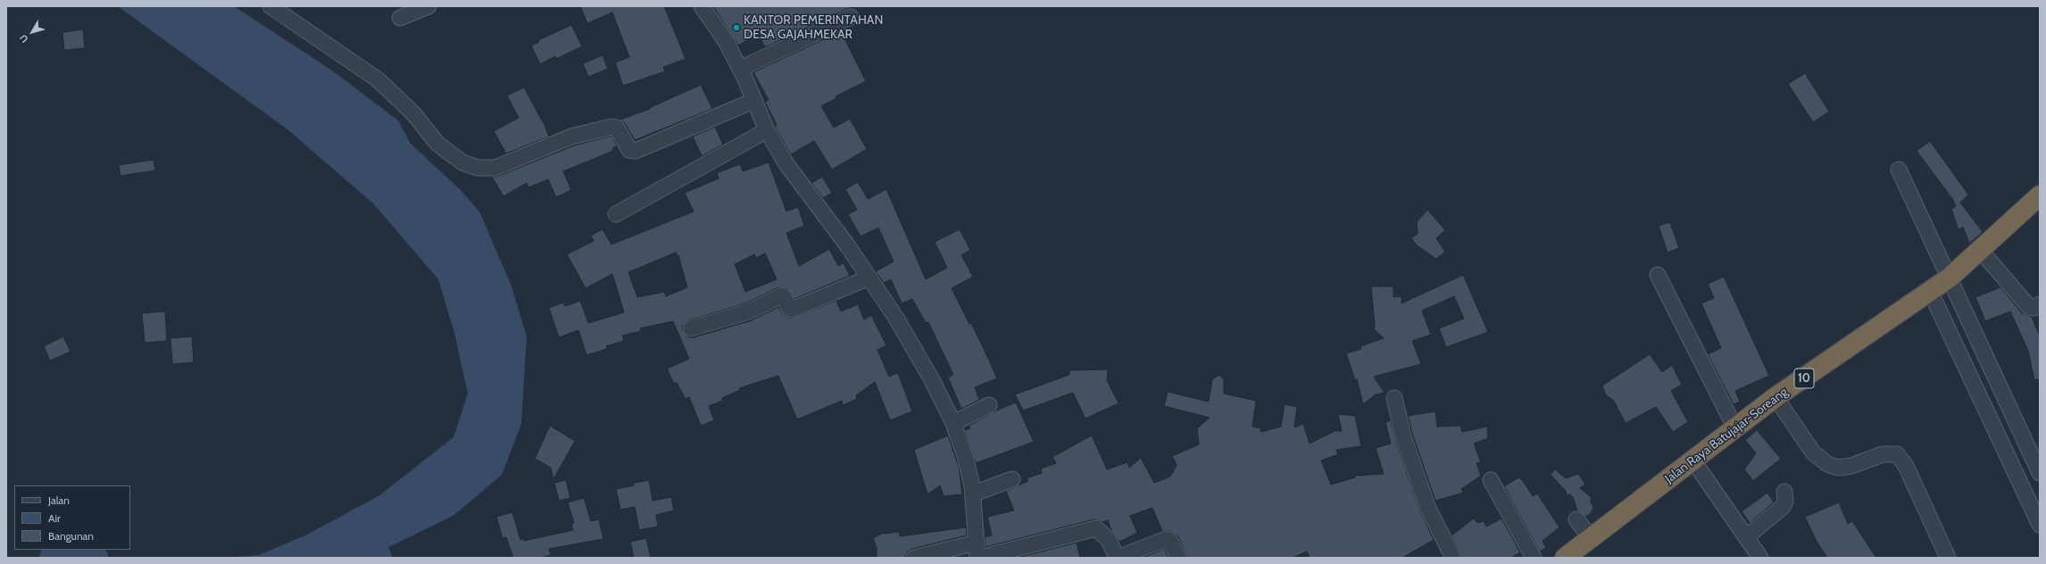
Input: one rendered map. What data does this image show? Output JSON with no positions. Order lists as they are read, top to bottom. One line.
{"streets":{"highway":["10","Jalan Raya Batujajar-Soreang"]},"places":["KANTOR PEMERINTAHAN DESA GAJAHMEKAR"],"legend":["Jalan","Air","Bangunan"],"north":"bottom left"}
